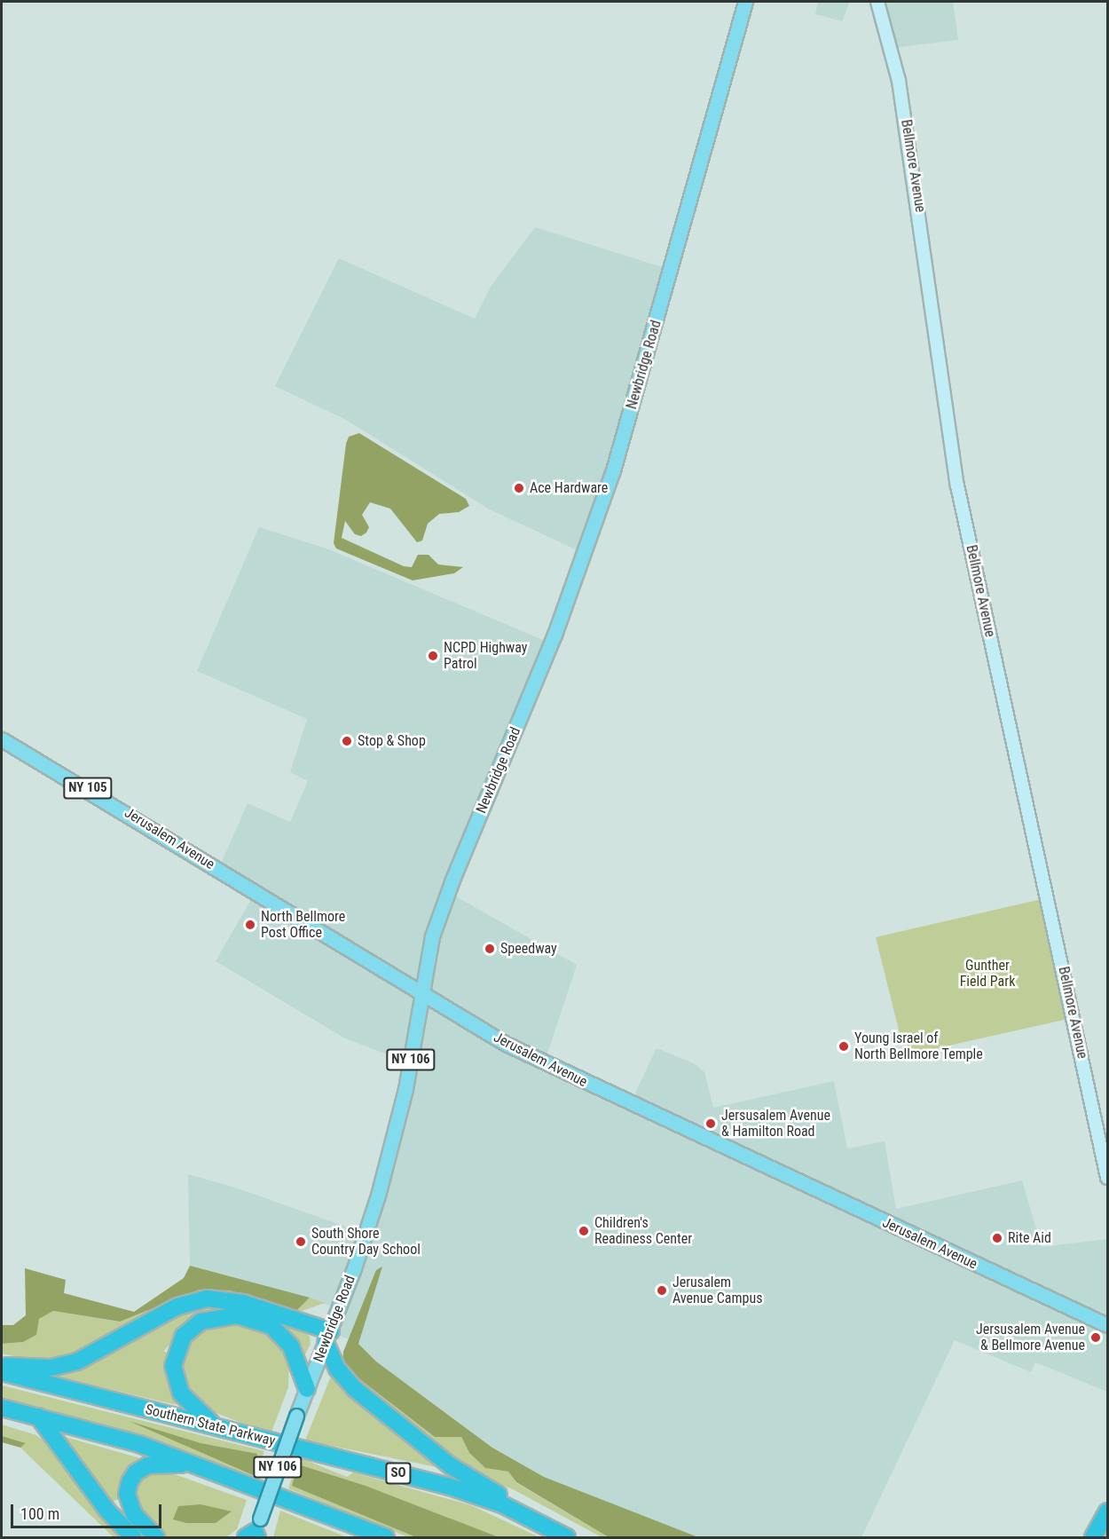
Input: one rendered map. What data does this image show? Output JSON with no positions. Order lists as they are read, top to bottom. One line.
{"streets":{"highway":["Southern State Parkway","SO"],"main road":["Bellmore Avenue","Newbridge Road","NY 105","Jerusalem Avenue","NY 106"]},"crossings":[["Newbridge Road","Jerusalem Avenue"]],"parks":["Gunther Field Park"],"places":["Ace Hardware","NCPD Highway Patrol","Stop & Shop","North Bellmore Post Office","Speedway","Young Israel of North Bellmore Temple","Jersusalem Avenue & Hamilton Road","Children's Readiness Center","Rite Aid","South Shore Country Day School","Jerusalem Avenue Campus","Jersusalem Avenue & Bellmore Avenue"],"scale_bar":"100 m"}
